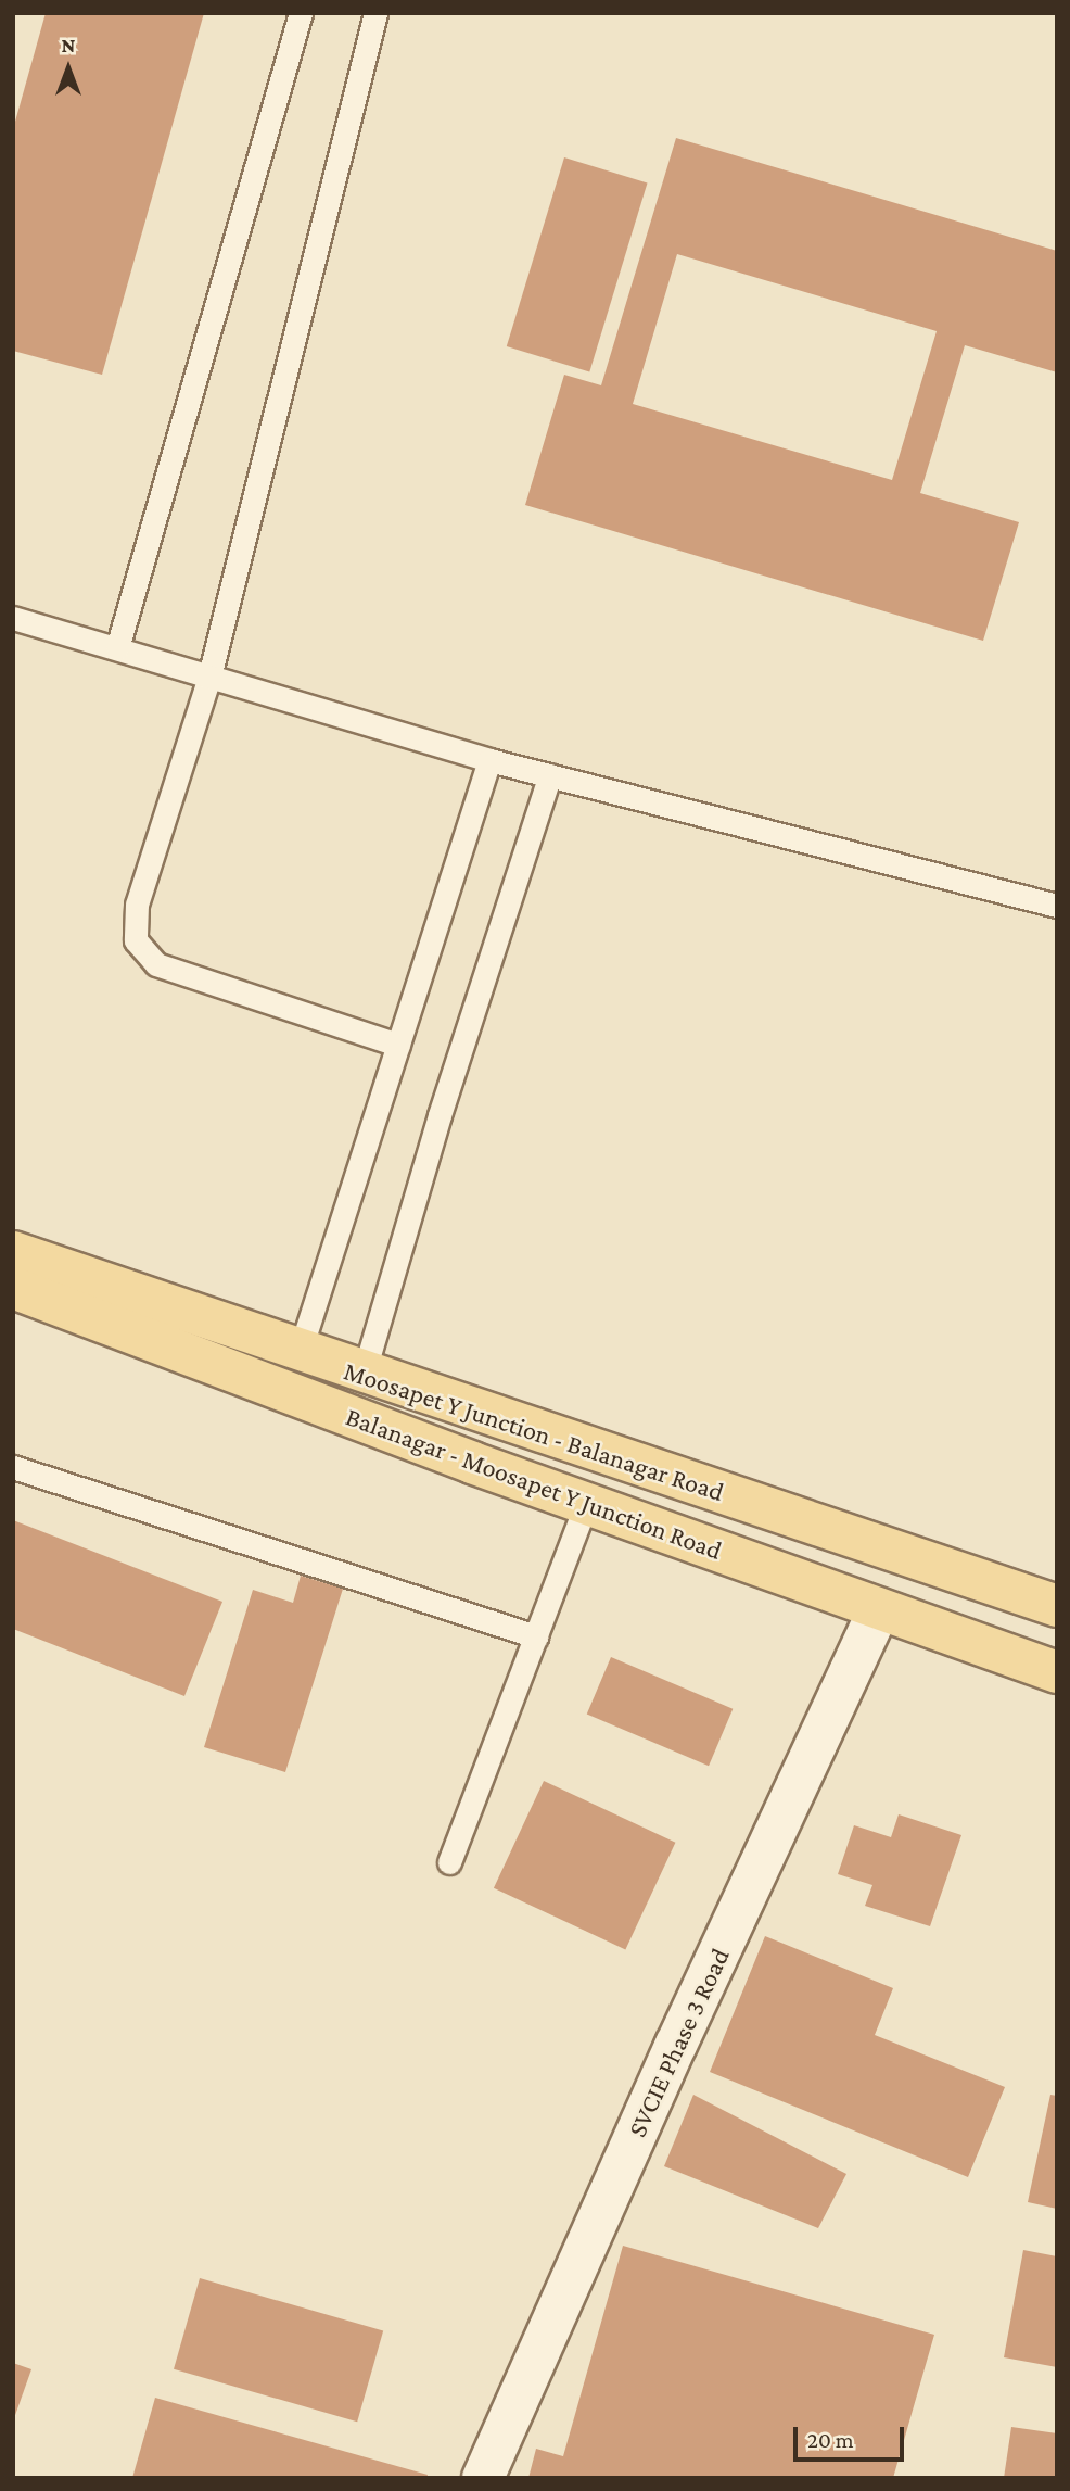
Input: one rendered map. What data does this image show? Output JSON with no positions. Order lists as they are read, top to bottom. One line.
{"streets":{"main road":["Moosapet Y Junction - Balanagar Road","Balanagar - Moosapet Y Junction Road"],"street":["SVCIE Phase 3 Road"]},"crossings":[["Balanagar - Moosapet Y Junction Road","SVCIE Phase 3 Road"]],"scale_bar":"20 m","north":"top"}
